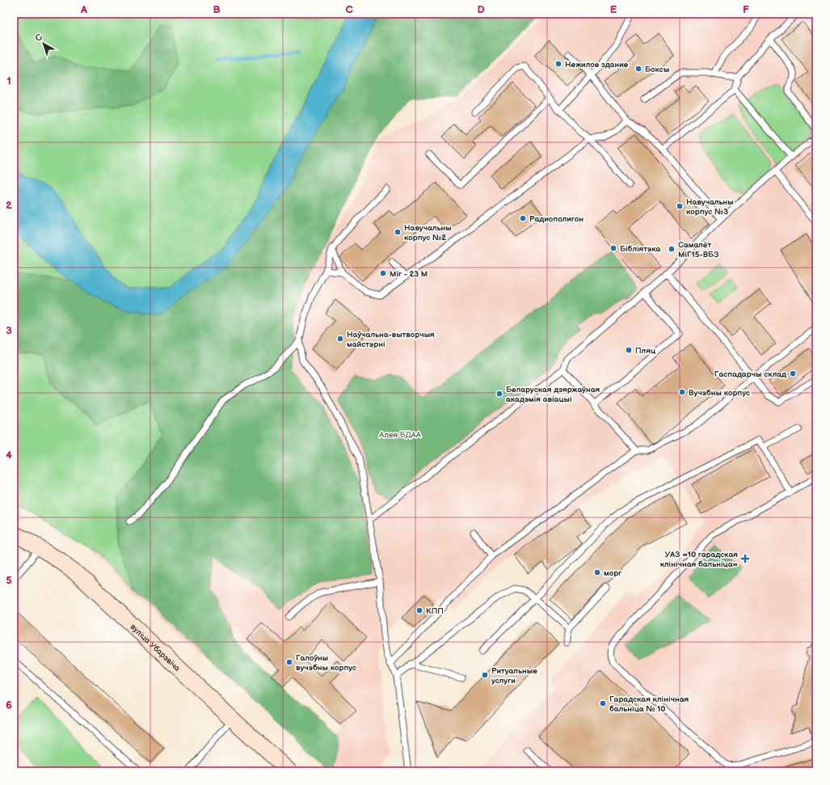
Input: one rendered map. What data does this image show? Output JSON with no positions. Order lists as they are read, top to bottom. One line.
{"streets":{"main road":["вуліца Убарэвіча"]},"parks":["Алея БДАА"],"places":{"other":["Нежилое здание","Боксы","Навучальны корпус №3","Радиополигон","Навучальны корпус №2","Бібліятэка","Самалёт МіГ15-ВБЗ","Міг - 23 М","Наўчальна-вытворчыя майстэрні","Пляц","Гаспадарчы склад","Вучэбны корпус","Беларуская дзяржаўная акадэмія авіацыі","морг","КПП","Галоўны вучэбны корпус","Ритуальные услуги","Гарадская клінічная бальніца № 10"],"health":["УАЗ «10 гарадская клінічная бальніца»"]},"north":"top left","grid":{"columns":["A","B","C","D","E","F"],"rows":["1","2","3","4","5","6"]}}
